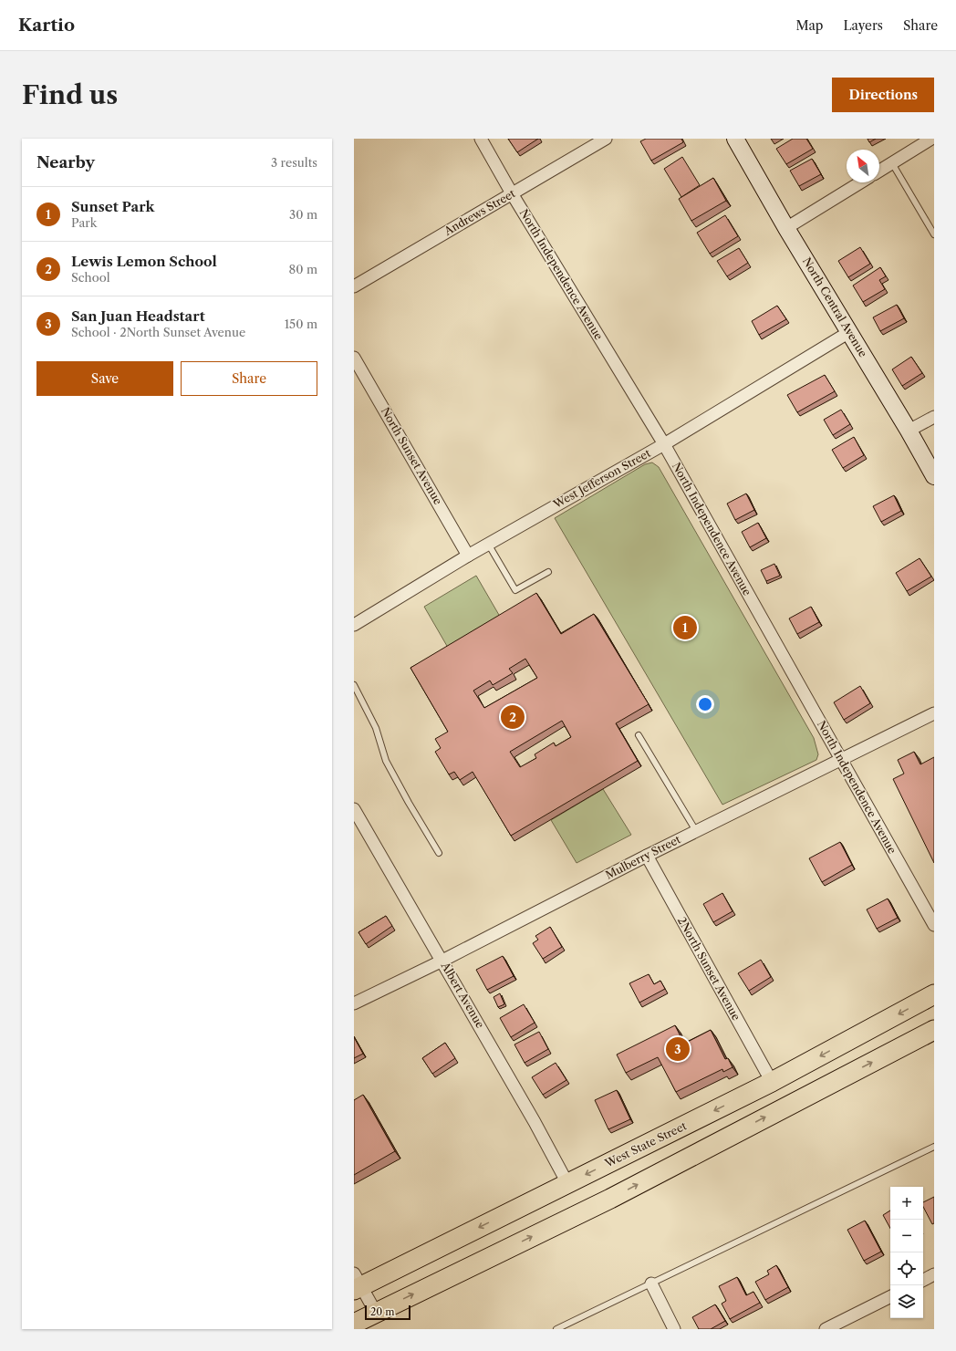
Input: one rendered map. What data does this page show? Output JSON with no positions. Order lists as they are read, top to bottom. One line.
{"streets":{"main road":["North Central Avenue","West State Street"],"street":["Andrews Street","North Independence Avenue","North Sunset Avenue","West Jefferson Street","Mulberry Street","2North Sunset Avenue","Albert Avenue"]},"crossings":[["Andrews Street","North Independence Avenue"],["North Independence Avenue","West Jefferson Street"],["North Independence Avenue","Mulberry Street"],["North Central Avenue","West Jefferson Street"],["North Sunset Avenue","West Jefferson Street"],["Mulberry Street","2North Sunset Avenue"],["Mulberry Street","Albert Avenue"],["2North Sunset Avenue","West State Street"],["Albert Avenue","West State Street"]],"scale_bar":"20 m","north":"top left","page":{"header":"Kartio","nav":["Map","Layers","Share"],"buttons":["Directions",["Save","Share"]],"title":"Find us","heading":["Nearby","3 results"],"list":[{"mark":"1","name":"Sunset Park","note":"Park","value":"30 m"},{"mark":"2","name":"Lewis Lemon School","note":"School","value":"80 m"},{"mark":"3","name":"San Juan Headstart","note":"School · 2North Sunset Avenue","value":"150 m"}],"pins":["1","2","3"],"map_buttons":["+","−"],"scale":"20 m"}}
